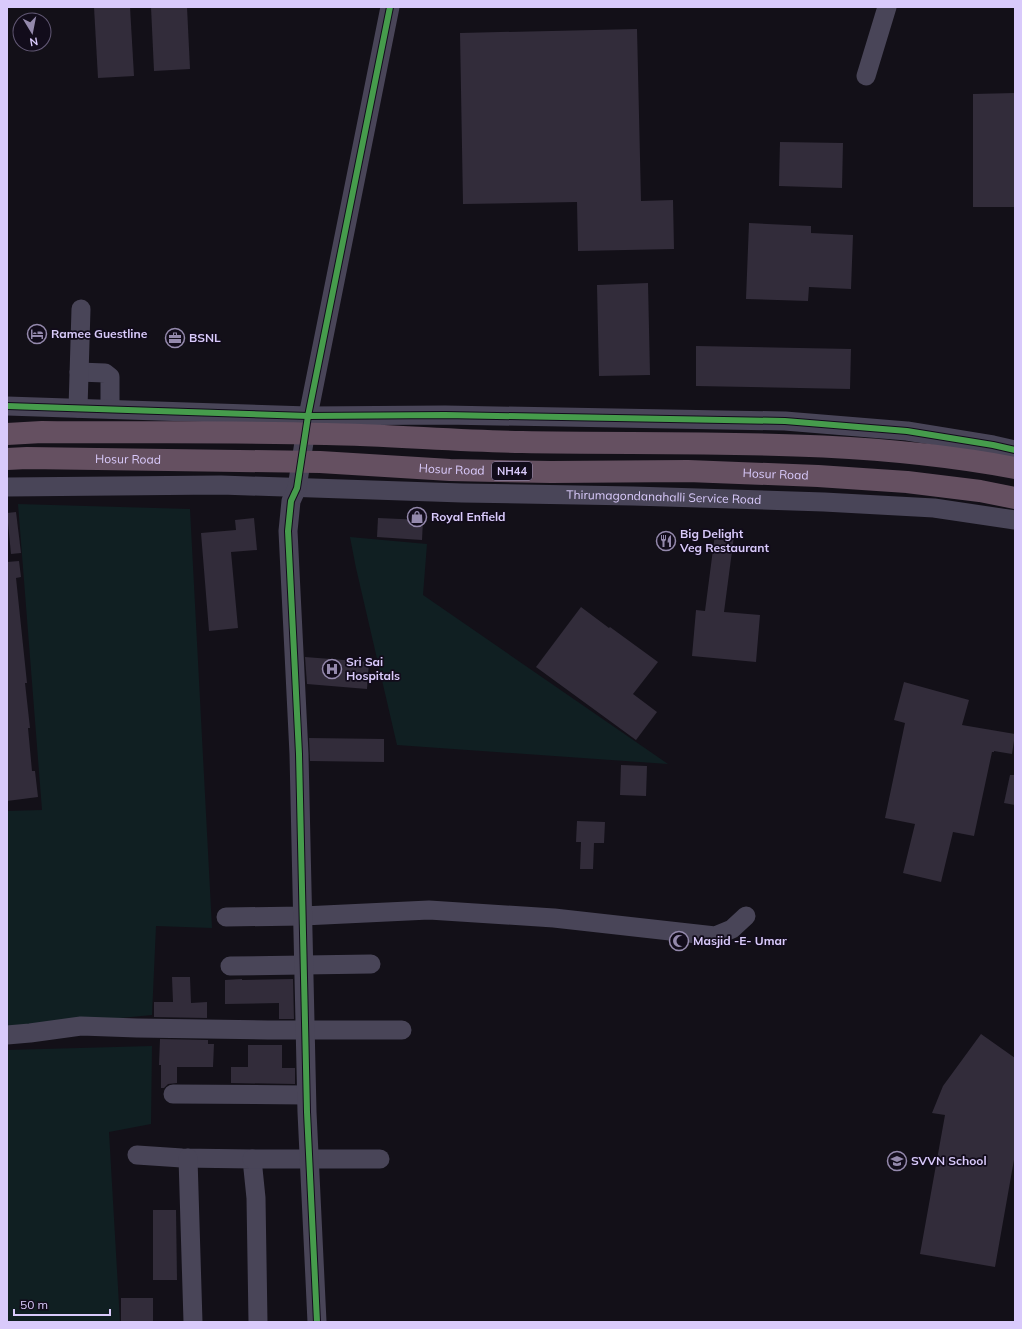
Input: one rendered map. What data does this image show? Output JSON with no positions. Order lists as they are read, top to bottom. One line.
{"streets":{"highway":["Hosur Road","NH44"],"street":["Thirumagondanahalli Service Road"]},"places":{"hotel":["Ramee Guestline"],"office":["BSNL"],"shop":["Royal Enfield"],"restaurant":["Big Delight Veg Restaurant"],"hospital":["Sri Sai Hospitals"],"mosque":["Masjid -E- Umar"],"school or university":["SVVN School"]},"scale_bar":"50 m","north":"bottom"}
